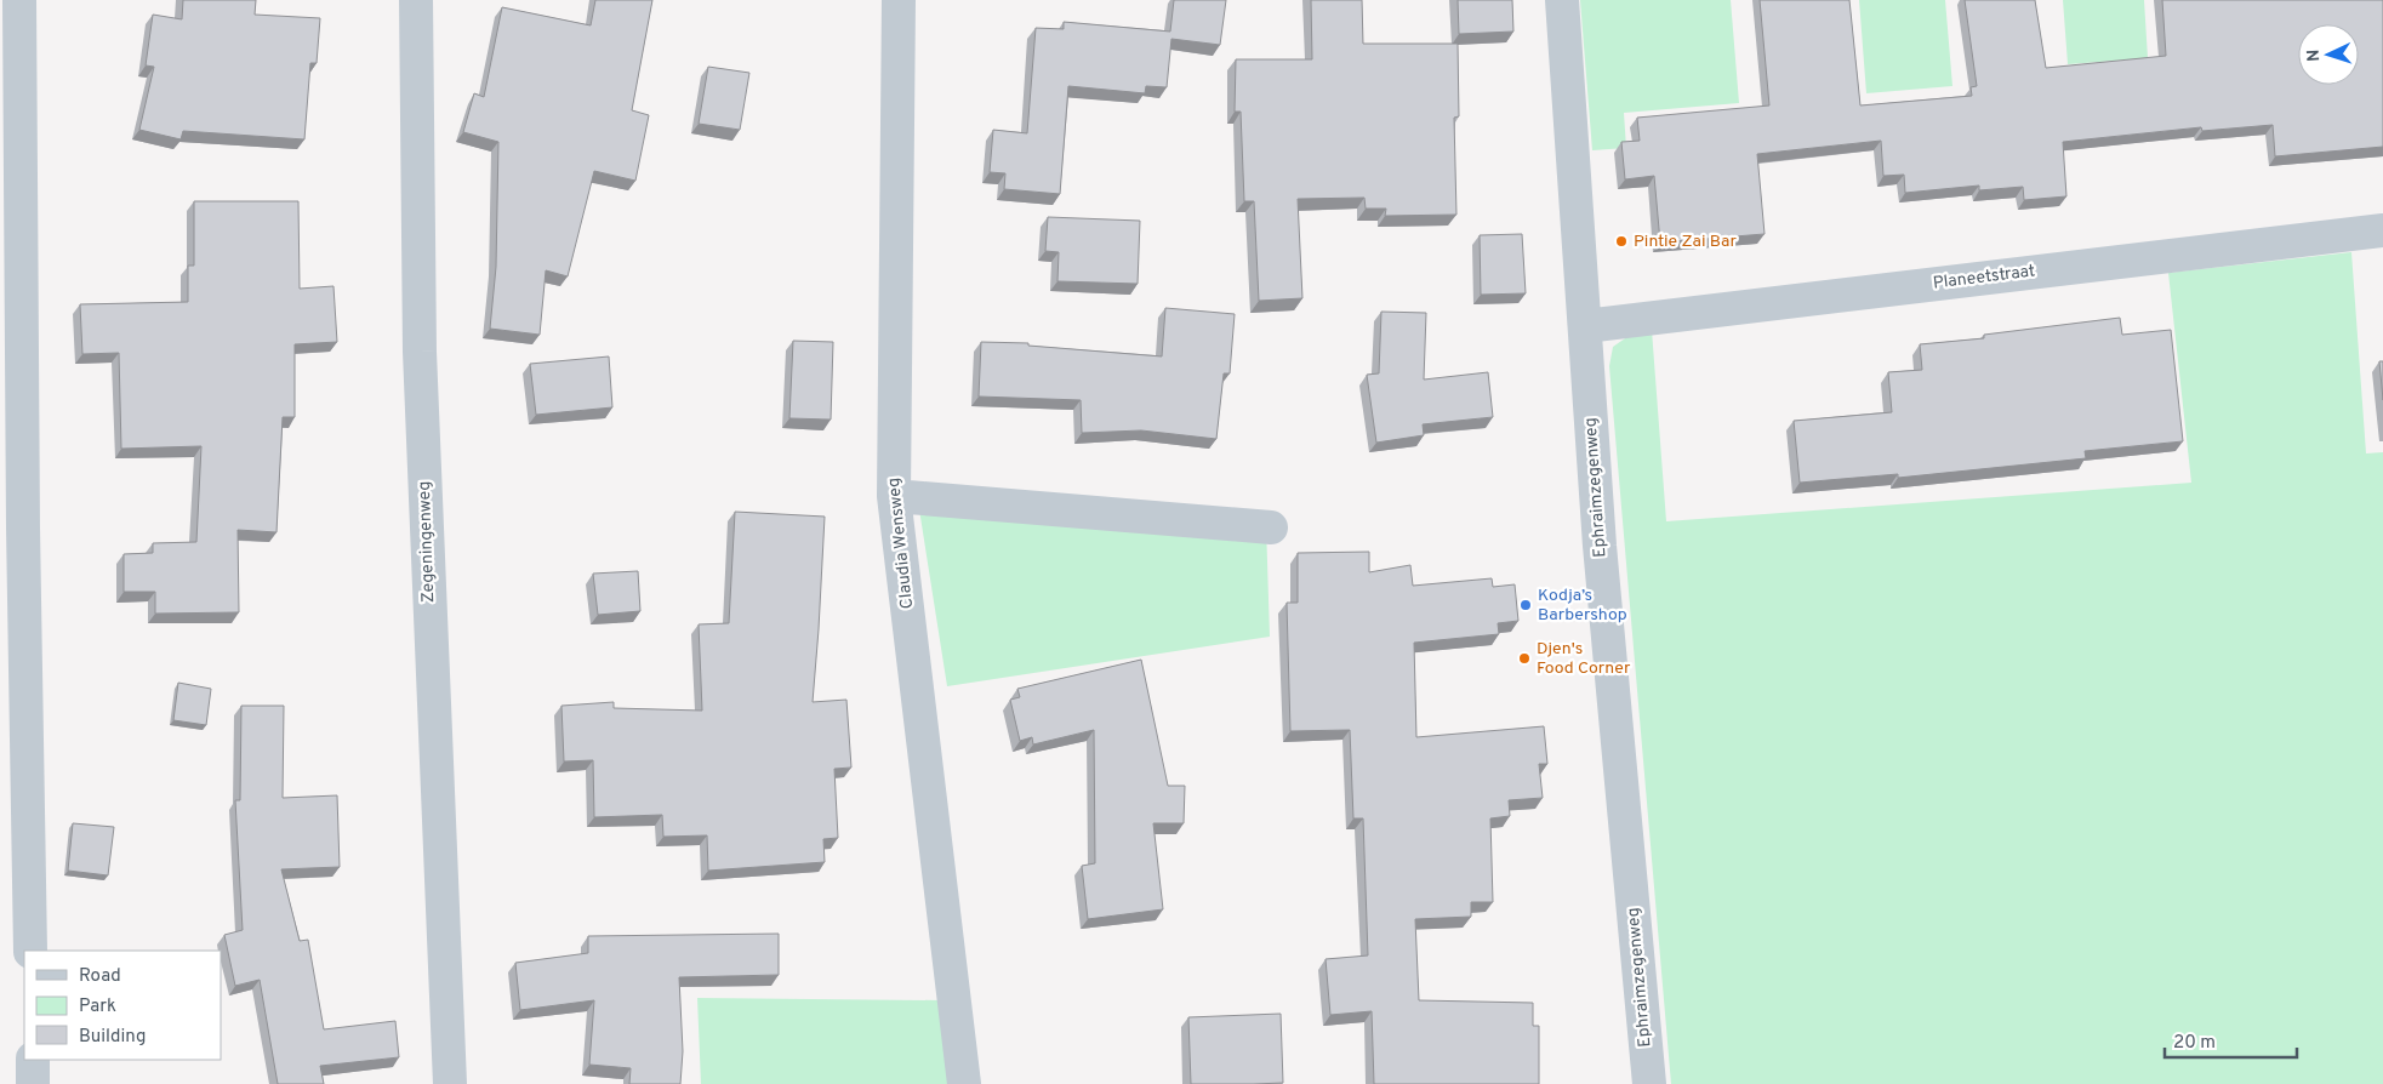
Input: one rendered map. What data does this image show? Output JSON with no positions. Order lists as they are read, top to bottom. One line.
{"streets":{"street":["Planeetstraat","Ephraimzegenweg","Zegeningenweg","Claudia Wensweg"]},"crossings":[["Planeetstraat","Ephraimzegenweg"]],"places":["Pintie Zai Bar","Kodja’s Barbershop","Djen's Food Corner"],"legend":["Road","Park","Building"],"scale_bar":"20 m","north":"left"}
